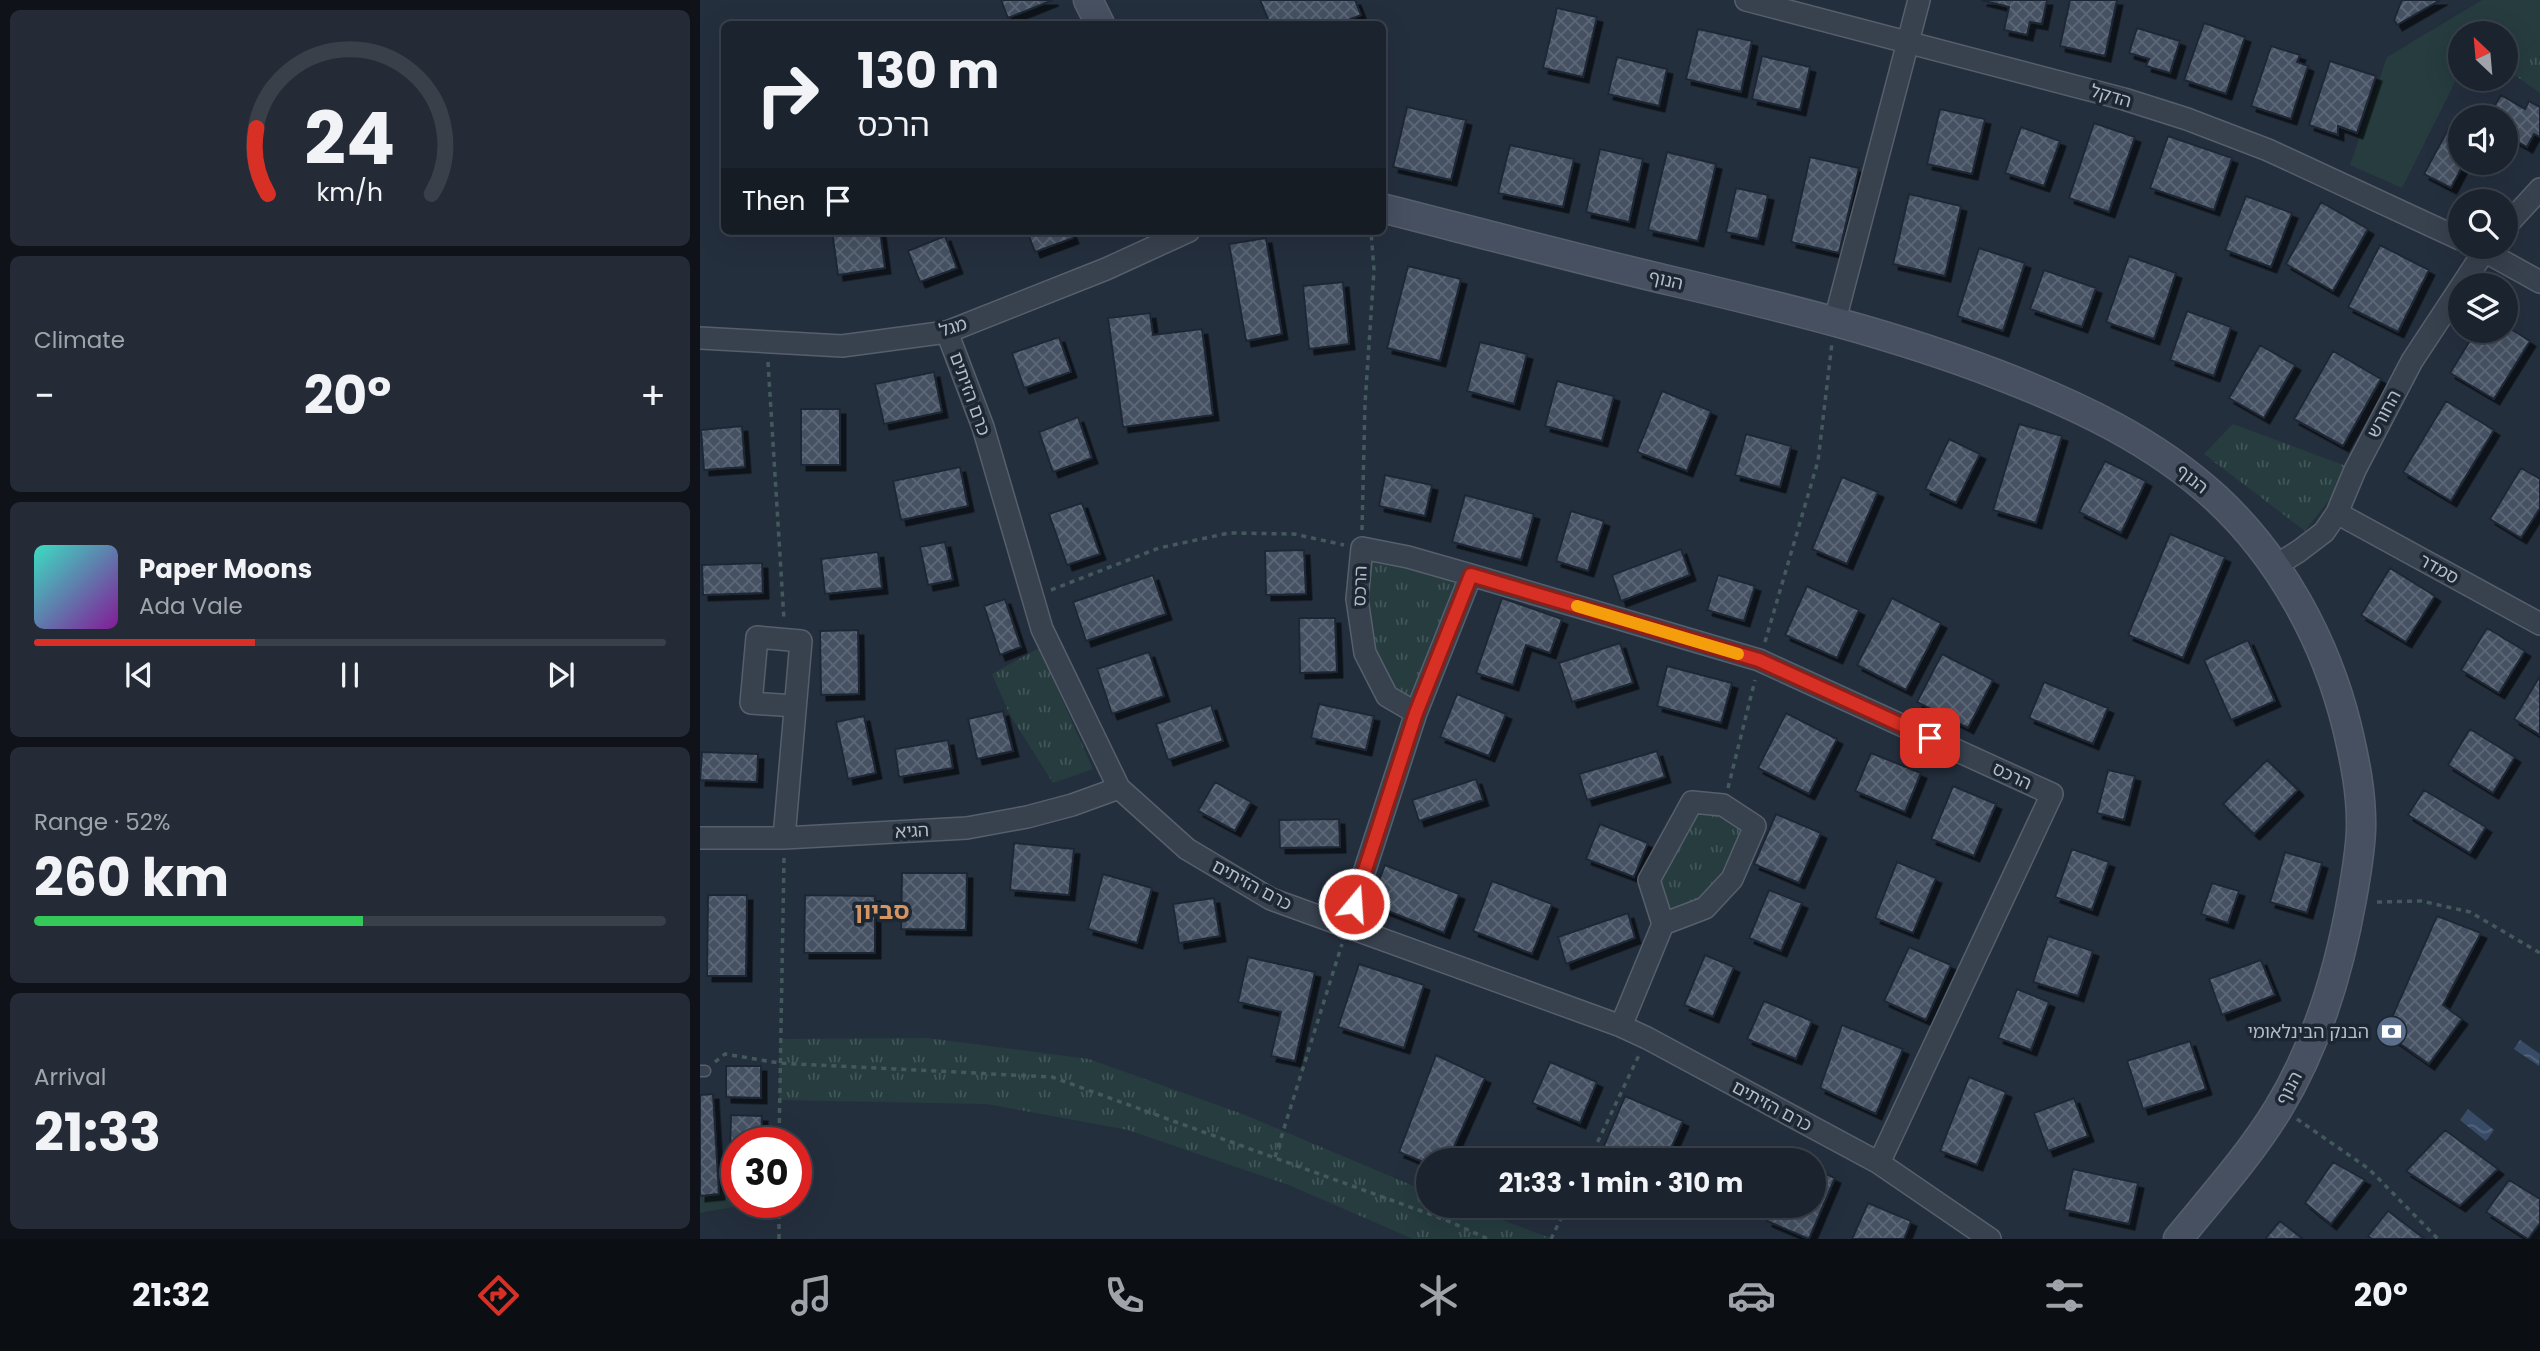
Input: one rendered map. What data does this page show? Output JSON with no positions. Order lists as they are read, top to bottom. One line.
{"streets":{"street":["הדקל","הנוף","מגל","כרם הזיתים","החורש","סמדר","הרכס","הגיא"]},"crossings":[["הנוף","החורש"],["מגל","כרם הזיתים"],["כרם הזיתים","הרכס"],["כרם הזיתים","הגיא"],["החורש","סמדר"]],"districts":["סביון"],"places":{"bank":["הבנק הבינלאומי"]},"north":"top left","page":{"turn":["130 m","הרכס"],"then":"Then","tile":["Climate",["Range · 52%","260 km"],["Arrival","21:33"]],"heat":["−","20°","+"],"song":["Paper Moons","Ada Vale"],"limit":"30","trip":"21:33 · 1 min · 310 m","tabs":["21:32","20°"],"gauge":["24","km/h"]}}
